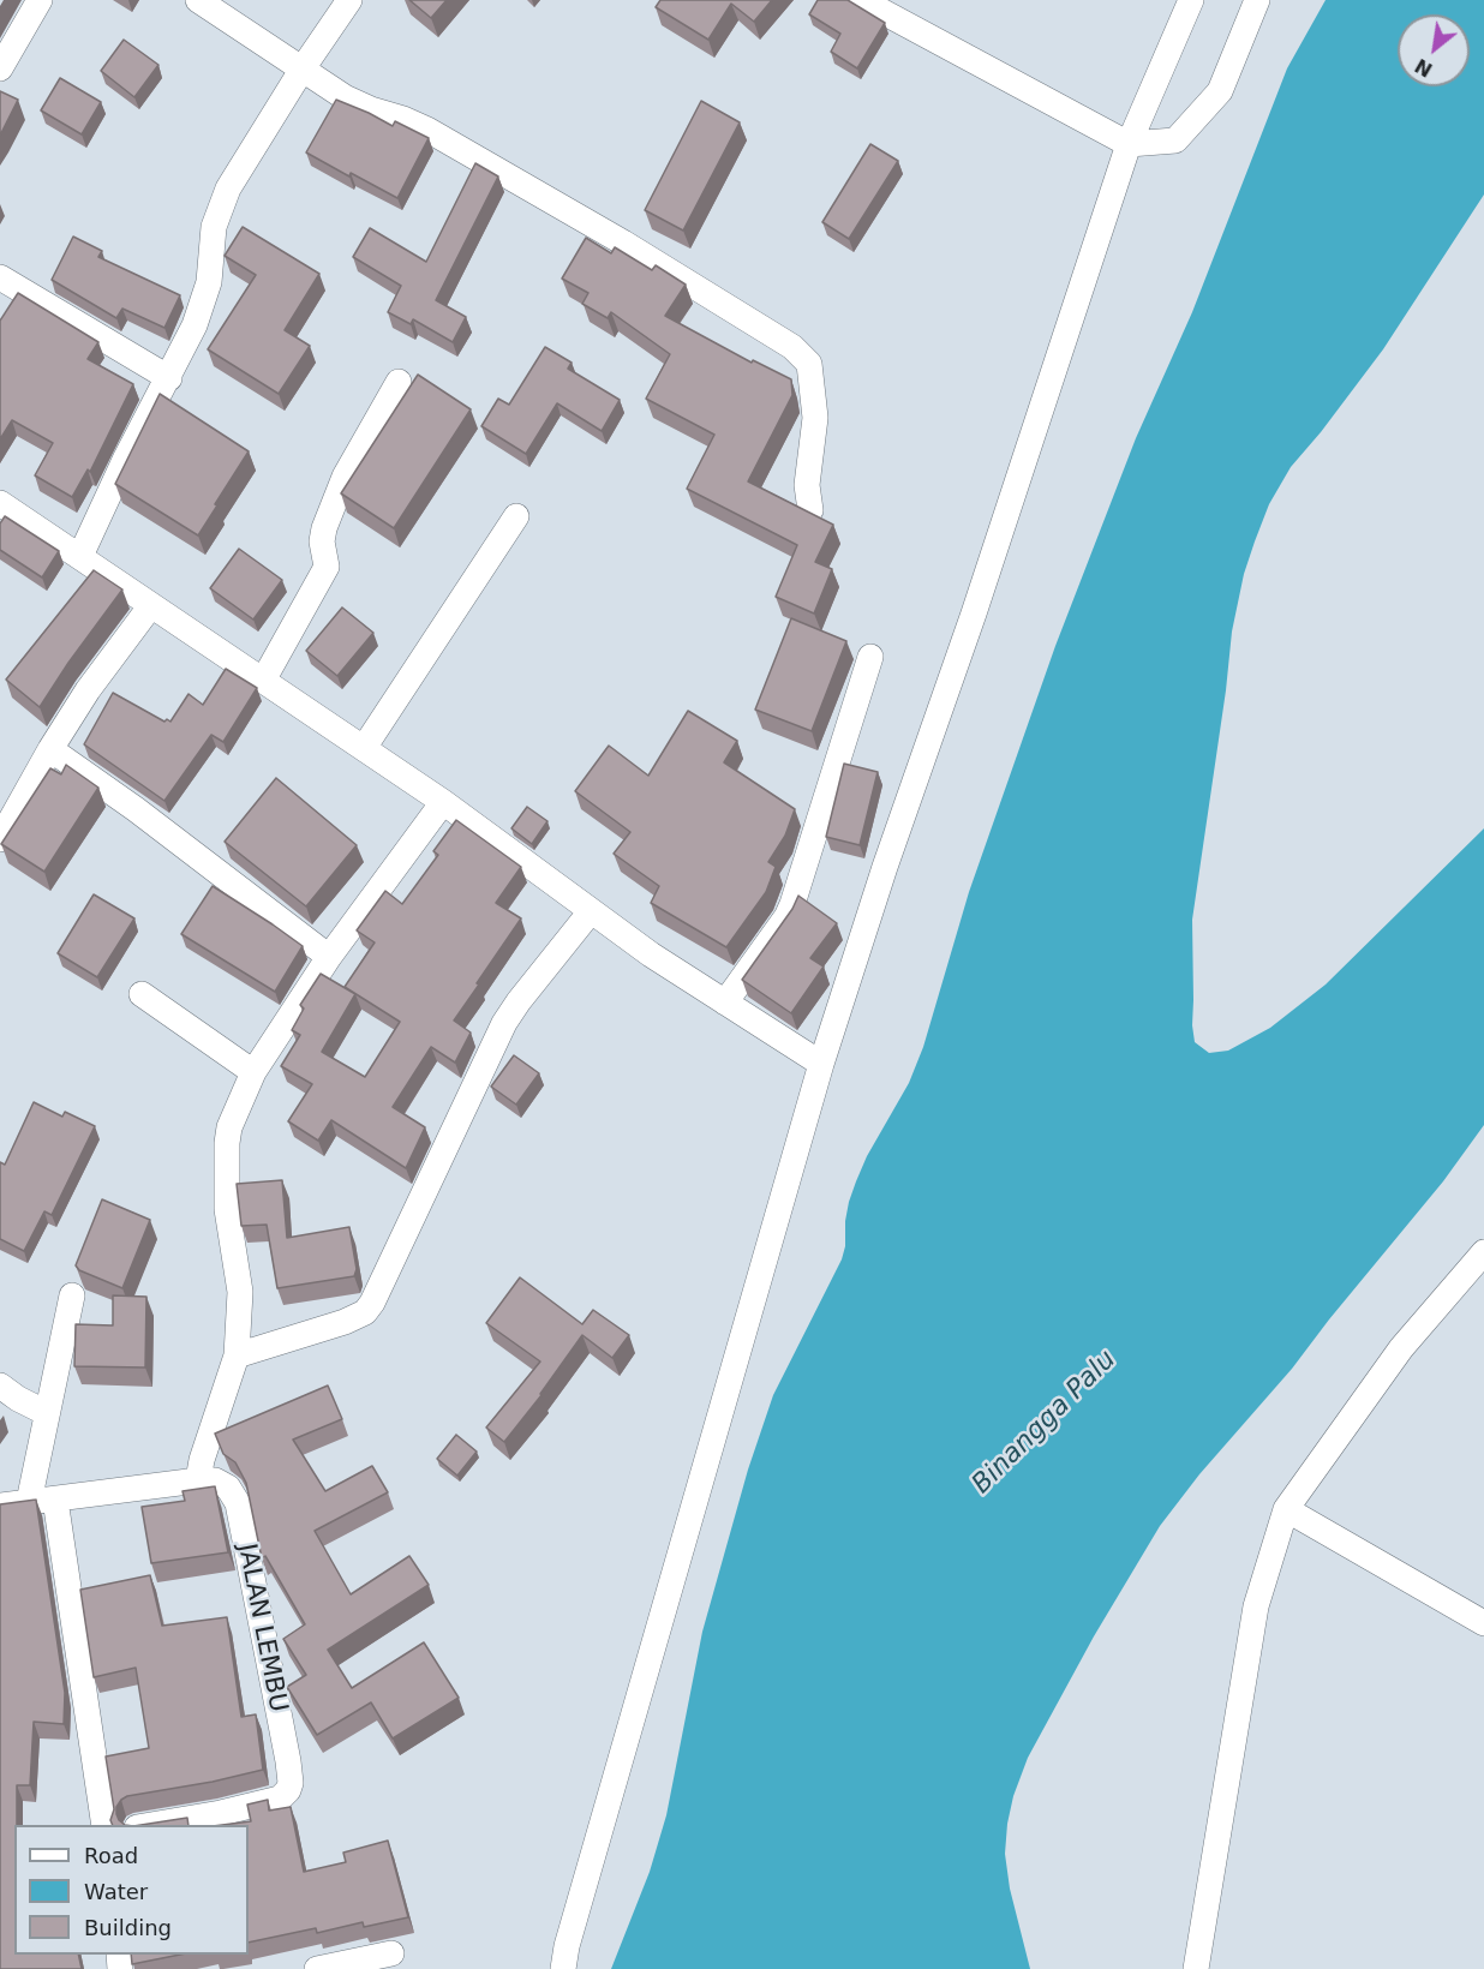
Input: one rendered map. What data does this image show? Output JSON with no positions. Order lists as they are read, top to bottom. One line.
{"streets":{"street":["JALAN LEMBU"]},"water":["Binangga Palu"],"legend":["Road","Water","Building"],"north":"bottom left"}
